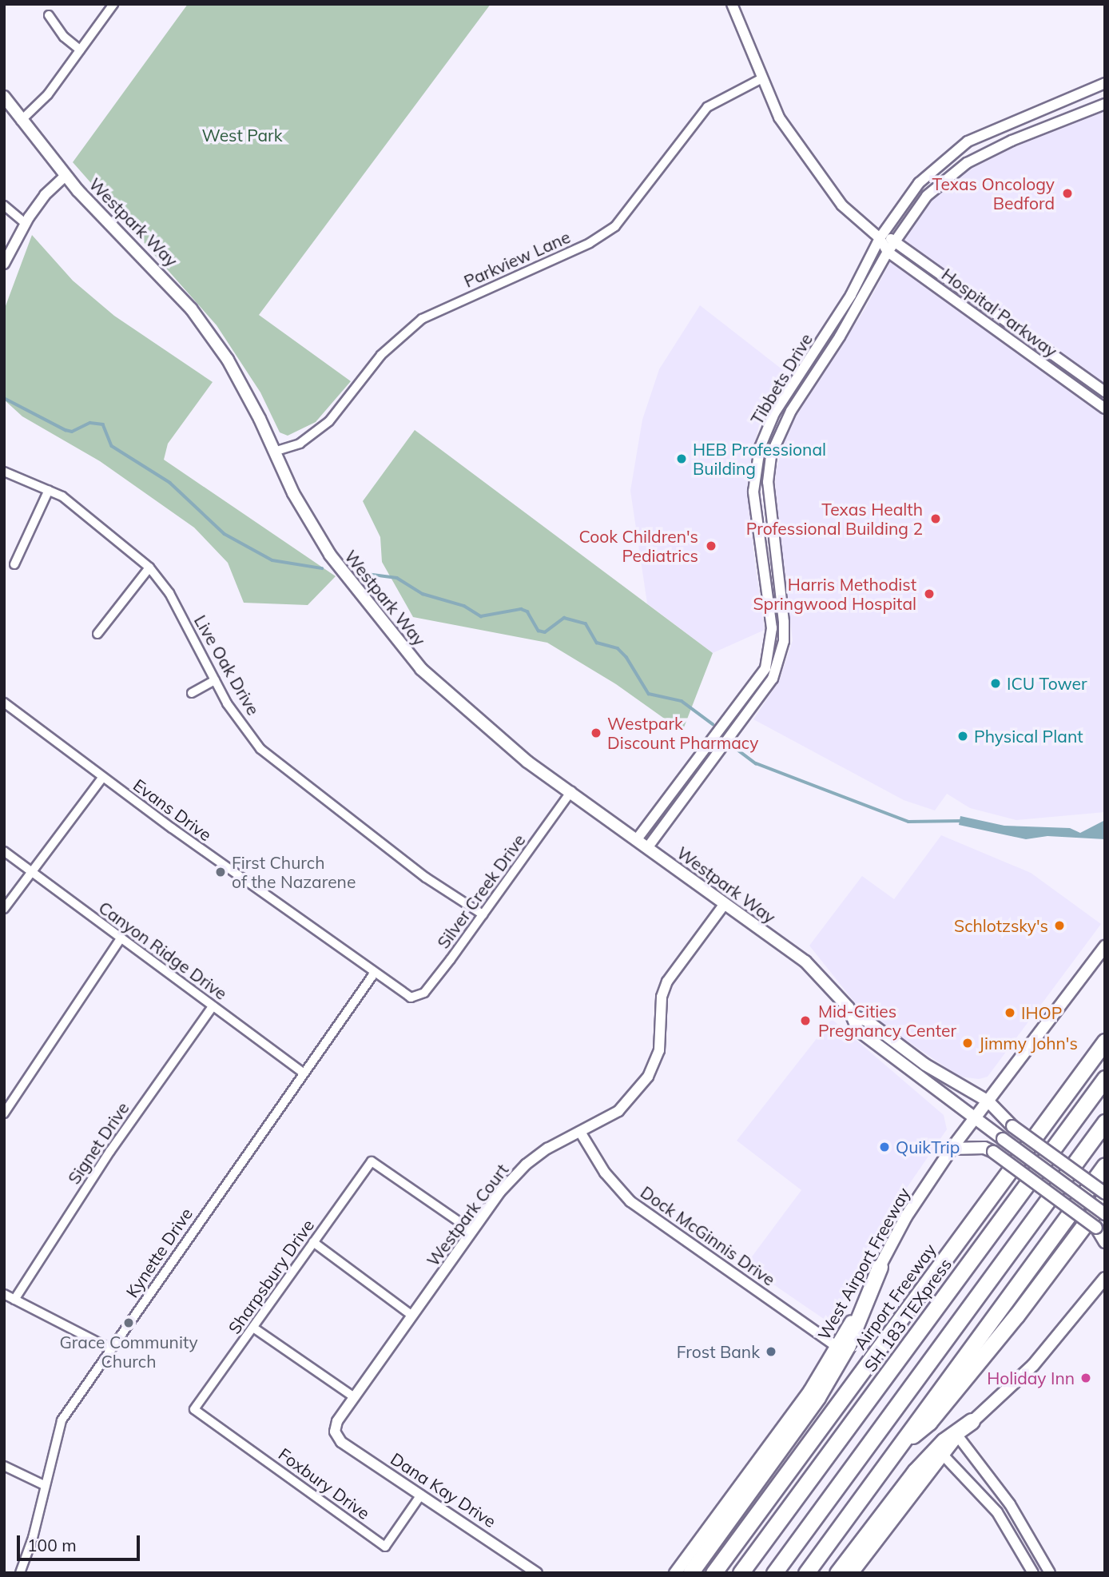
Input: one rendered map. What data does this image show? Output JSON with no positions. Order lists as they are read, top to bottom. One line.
{"streets":{"highway":["Airport Freeway","SH 183 TEXpress"],"main road":["Westpark Way","West Airport Freeway"],"street":["Parkview Lane","Hospital Parkway","Tibbets Drive","Live Oak Drive","Evans Drive","Silver Creek Drive","Canyon Ridge Drive","Signet Drive","Westpark Court","Dock McGinnis Drive","Kynette Drive","Sharpsbury Drive","Foxbury Drive","Dana Kay Drive"]},"crossings":[["Westpark Way","Parkview Lane"],["Westpark Way","Tibbets Drive"],["Westpark Way","Silver Creek Drive"],["Westpark Way","Westpark Court"],["Westpark Way","West Airport Freeway"],["Parkview Lane","Hospital Parkway"],["Hospital Parkway","Tibbets Drive"],["Live Oak Drive","Silver Creek Drive"],["Evans Drive","Silver Creek Drive"],["Evans Drive","Kynette Drive"],["Canyon Ridge Drive","Signet Drive"],["Canyon Ridge Drive","Kynette Drive"],["Westpark Court","Dock McGinnis Drive"],["Westpark Court","Sharpsbury Drive"],["Westpark Court","Dana Kay Drive"],["Dock McGinnis Drive","West Airport Freeway"],["Sharpsbury Drive","Foxbury Drive"],["Foxbury Drive","Dana Kay Drive"]],"parks":["West Park"],"places":["Texas Oncology Bedford","HEB Professional Building","Texas Health Professional Building 2","Cook Children's Pediatrics","Harris Methodist Springwood Hospital","ICU Tower","Westpark Discount Pharmacy","Physical Plant","First Church of the Nazarene","Schlotzsky's","IHOP","Mid-Cities Pregnancy Center","Jimmy John's","QuikTrip","Grace Community Church","Frost Bank","Holiday Inn"],"scale_bar":"100 m"}
